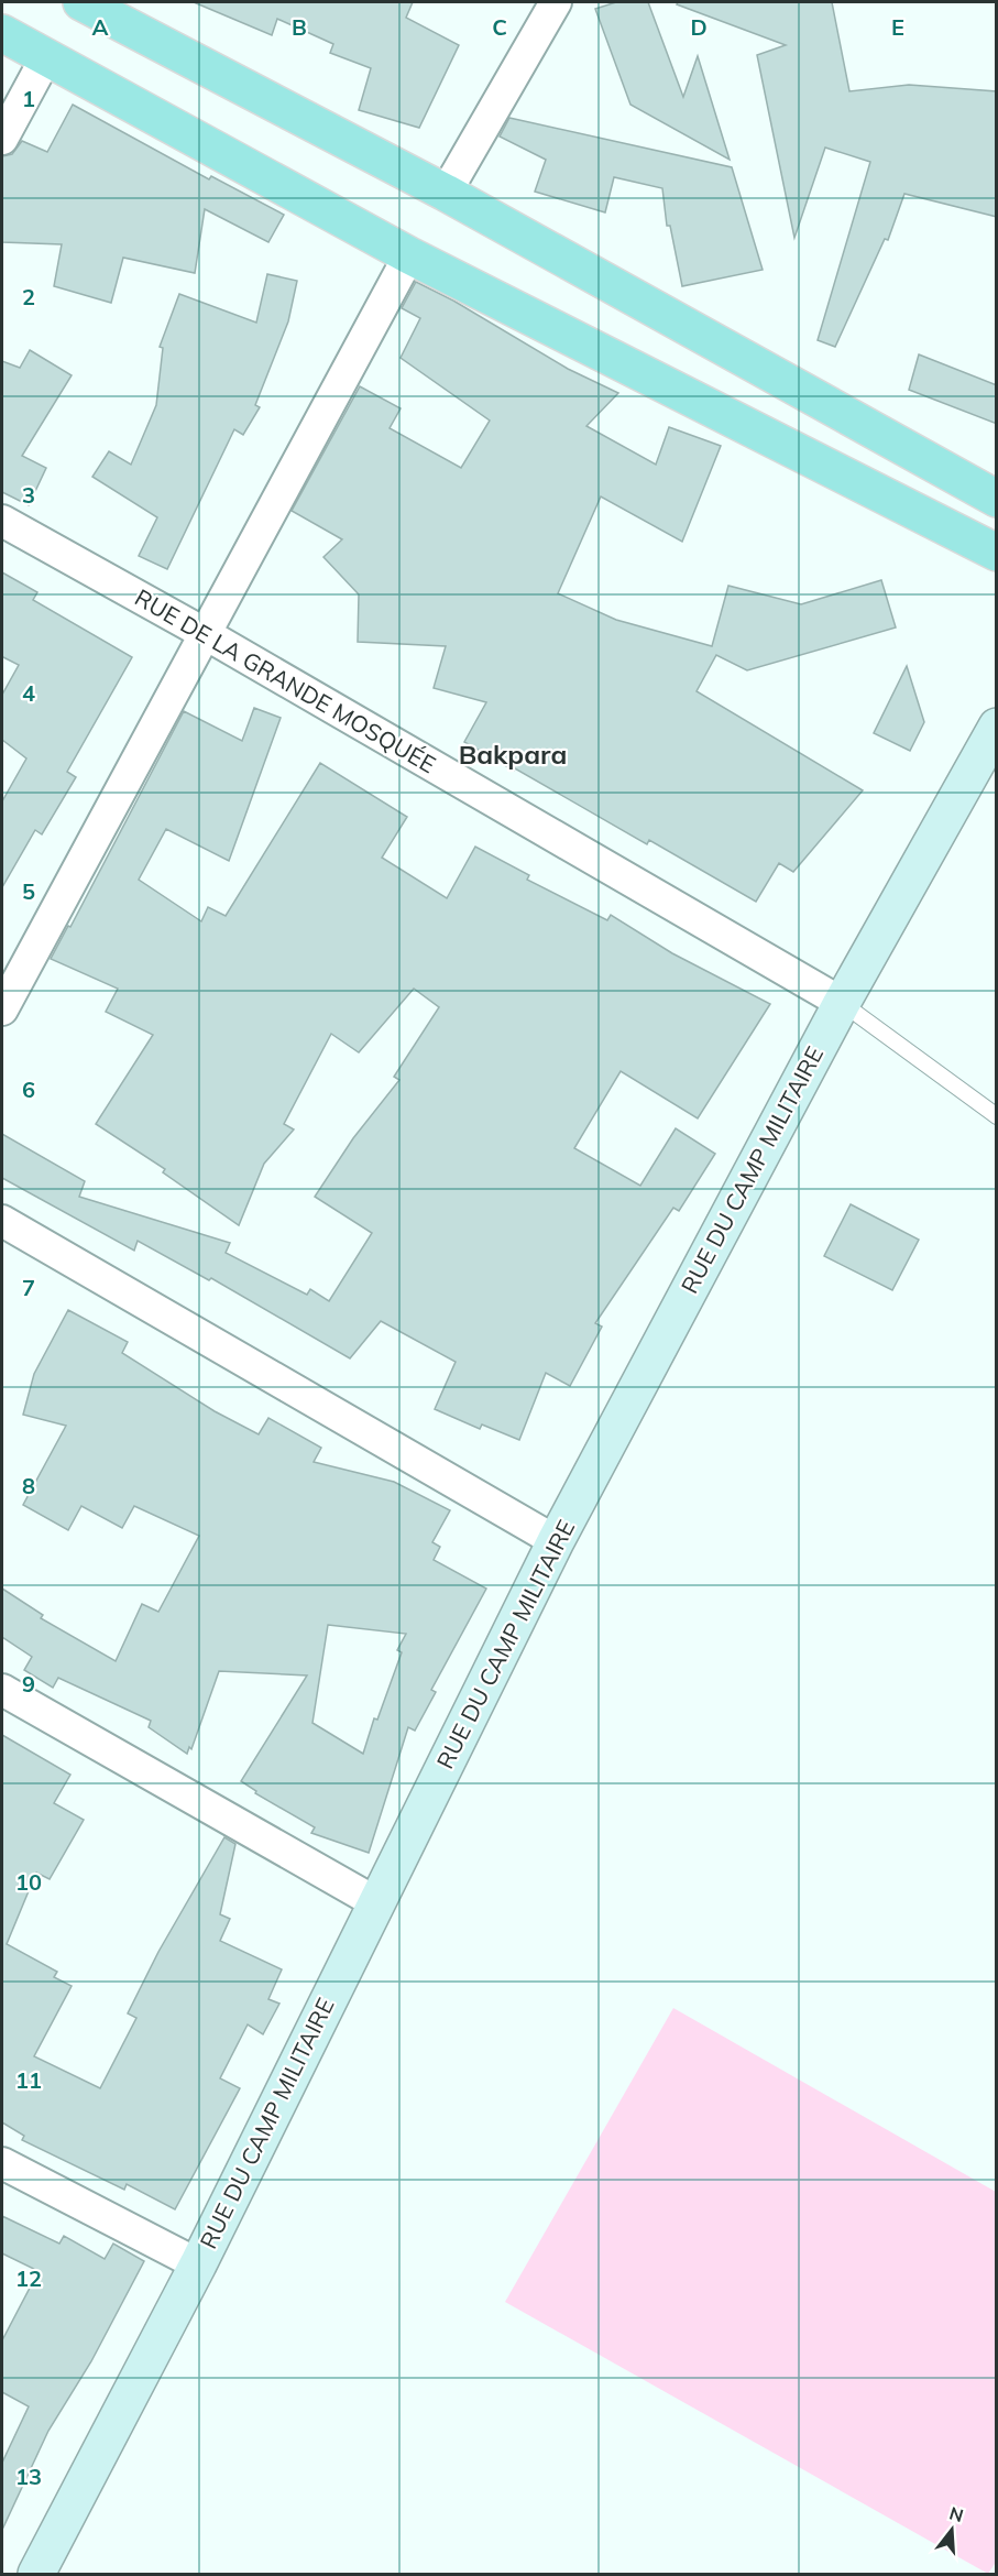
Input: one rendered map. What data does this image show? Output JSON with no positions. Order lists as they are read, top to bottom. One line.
{"streets":{"street":["RUE DE LA GRANDE MOSQUÉE","RUE DU CAMP MILITAIRE"]},"crossings":[["RUE DE LA GRANDE MOSQUÉE","RUE DU CAMP MILITAIRE"]],"districts":["Bakpara"],"north":"top","grid":{"columns":["A","B","C","D","E"],"rows":["1","2","3","4","5","6","7","8","9","10","11","12","13"]}}
